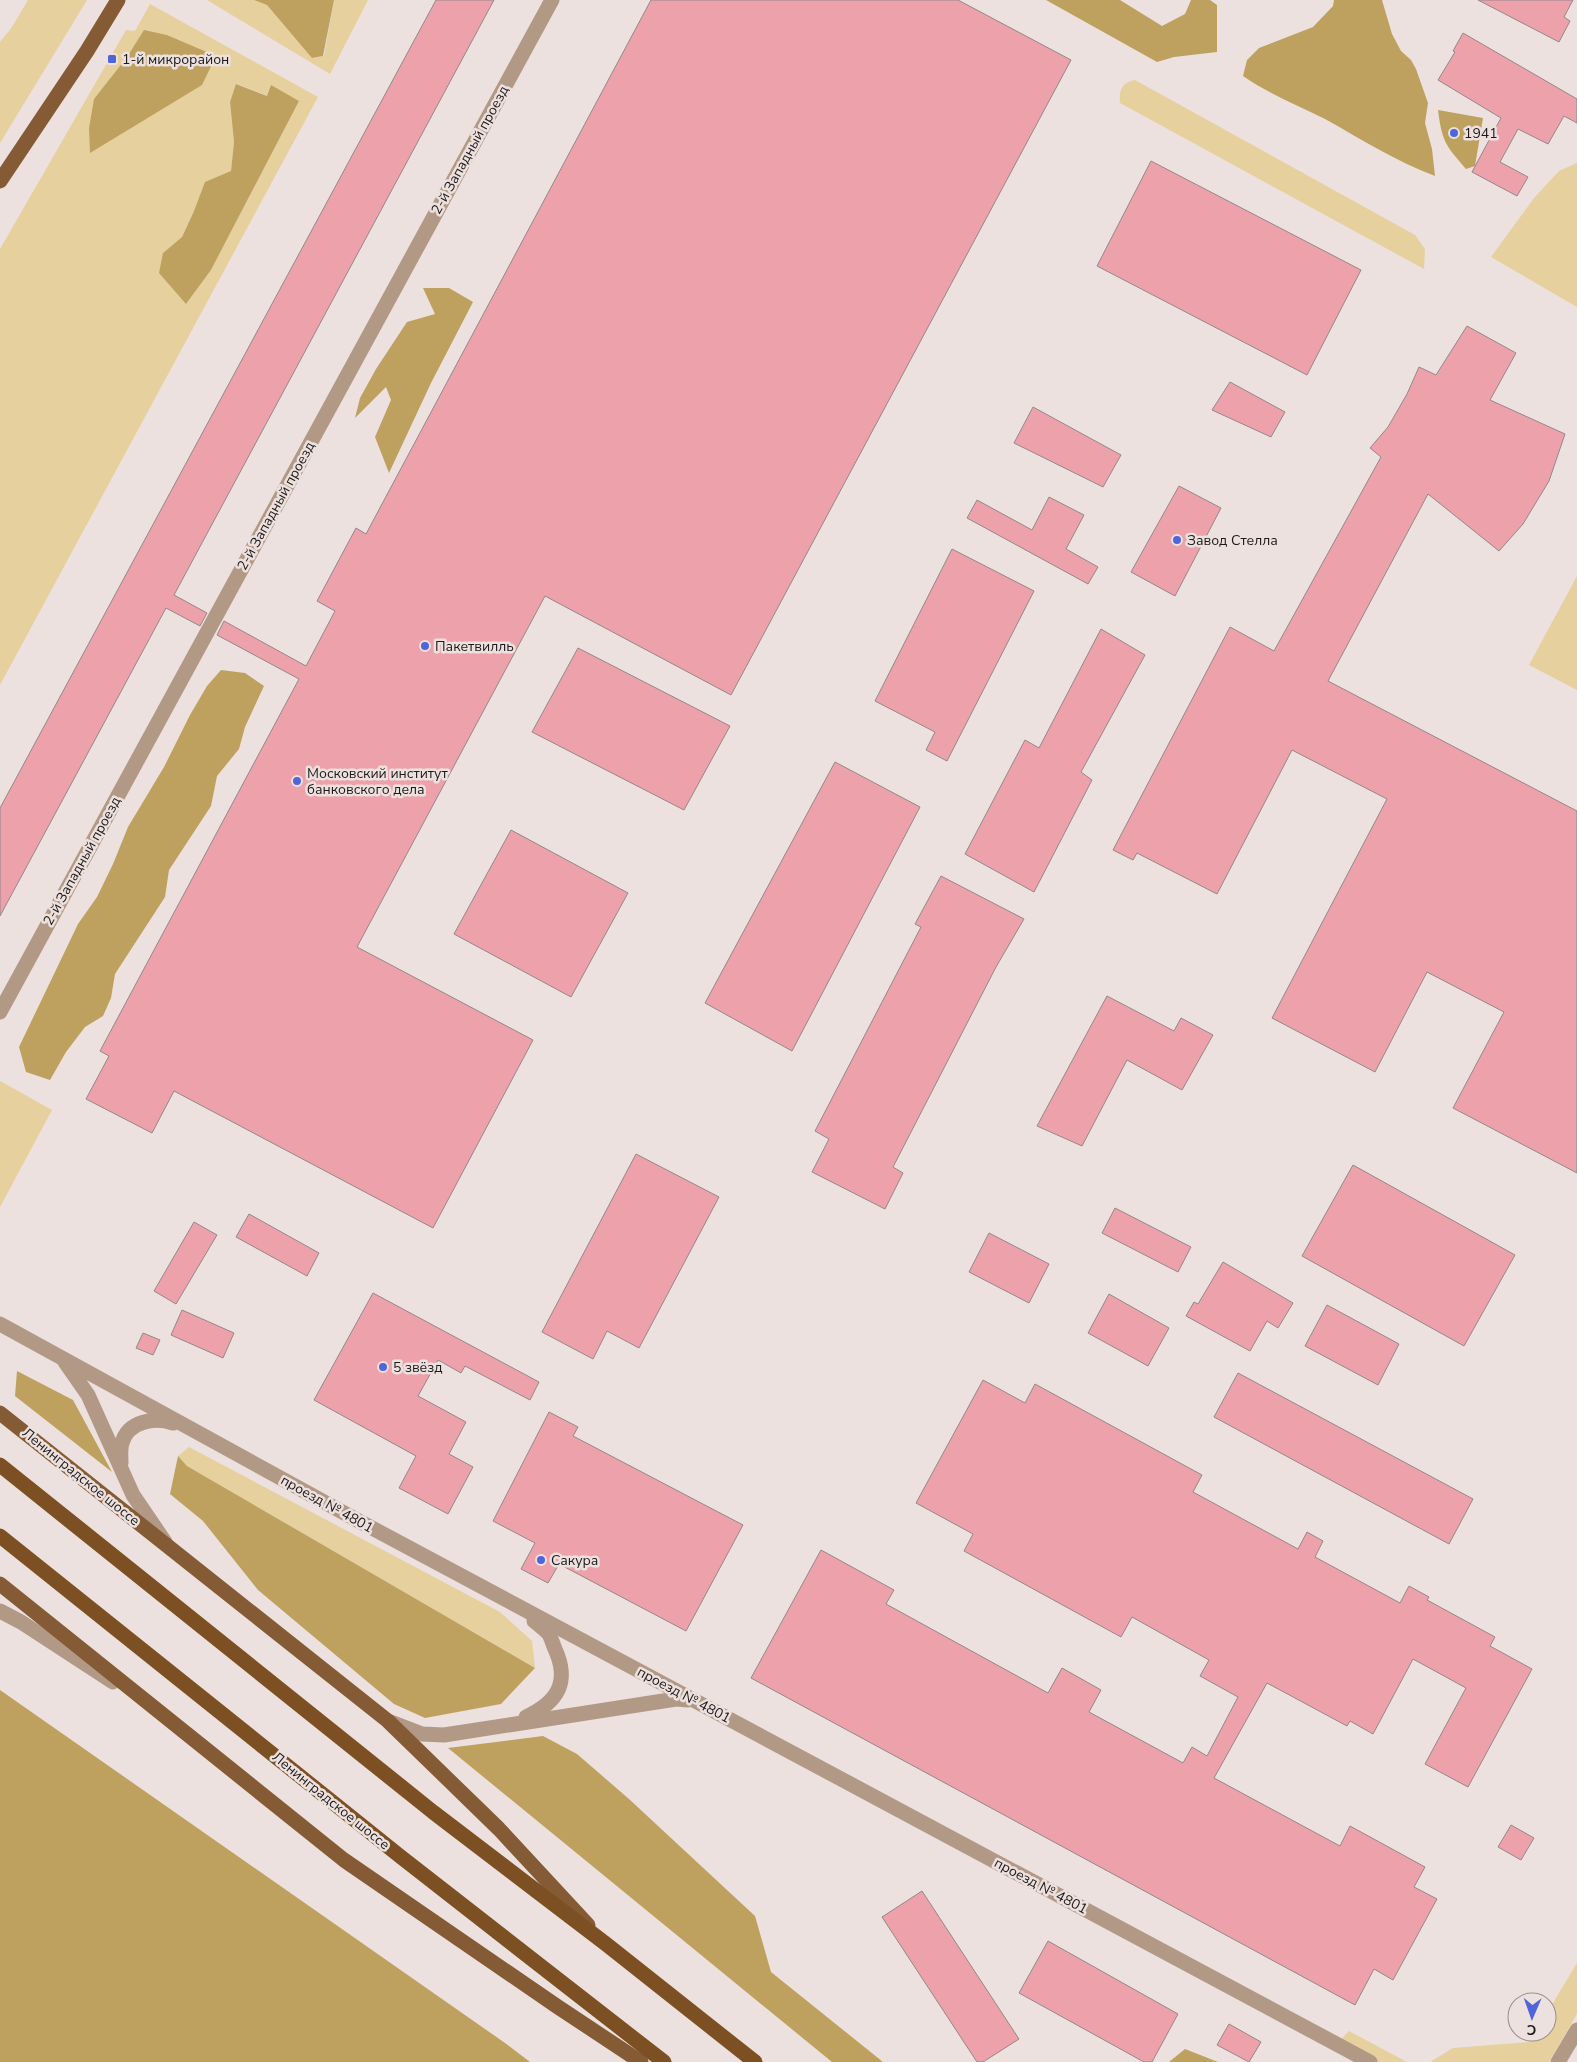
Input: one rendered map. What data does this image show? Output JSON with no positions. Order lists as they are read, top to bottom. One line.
{"streets":{"highway":["Ленинградское шоссе"],"street":["2-й Западный проезд","проезд № 4801"]},"places":{"transit":["1-й микрорайон"],"other":["1941","Завод Стелла","Пакетвилль","Московский институт банковского дела","5 звёзд","Сакура"]},"north":"bottom"}
